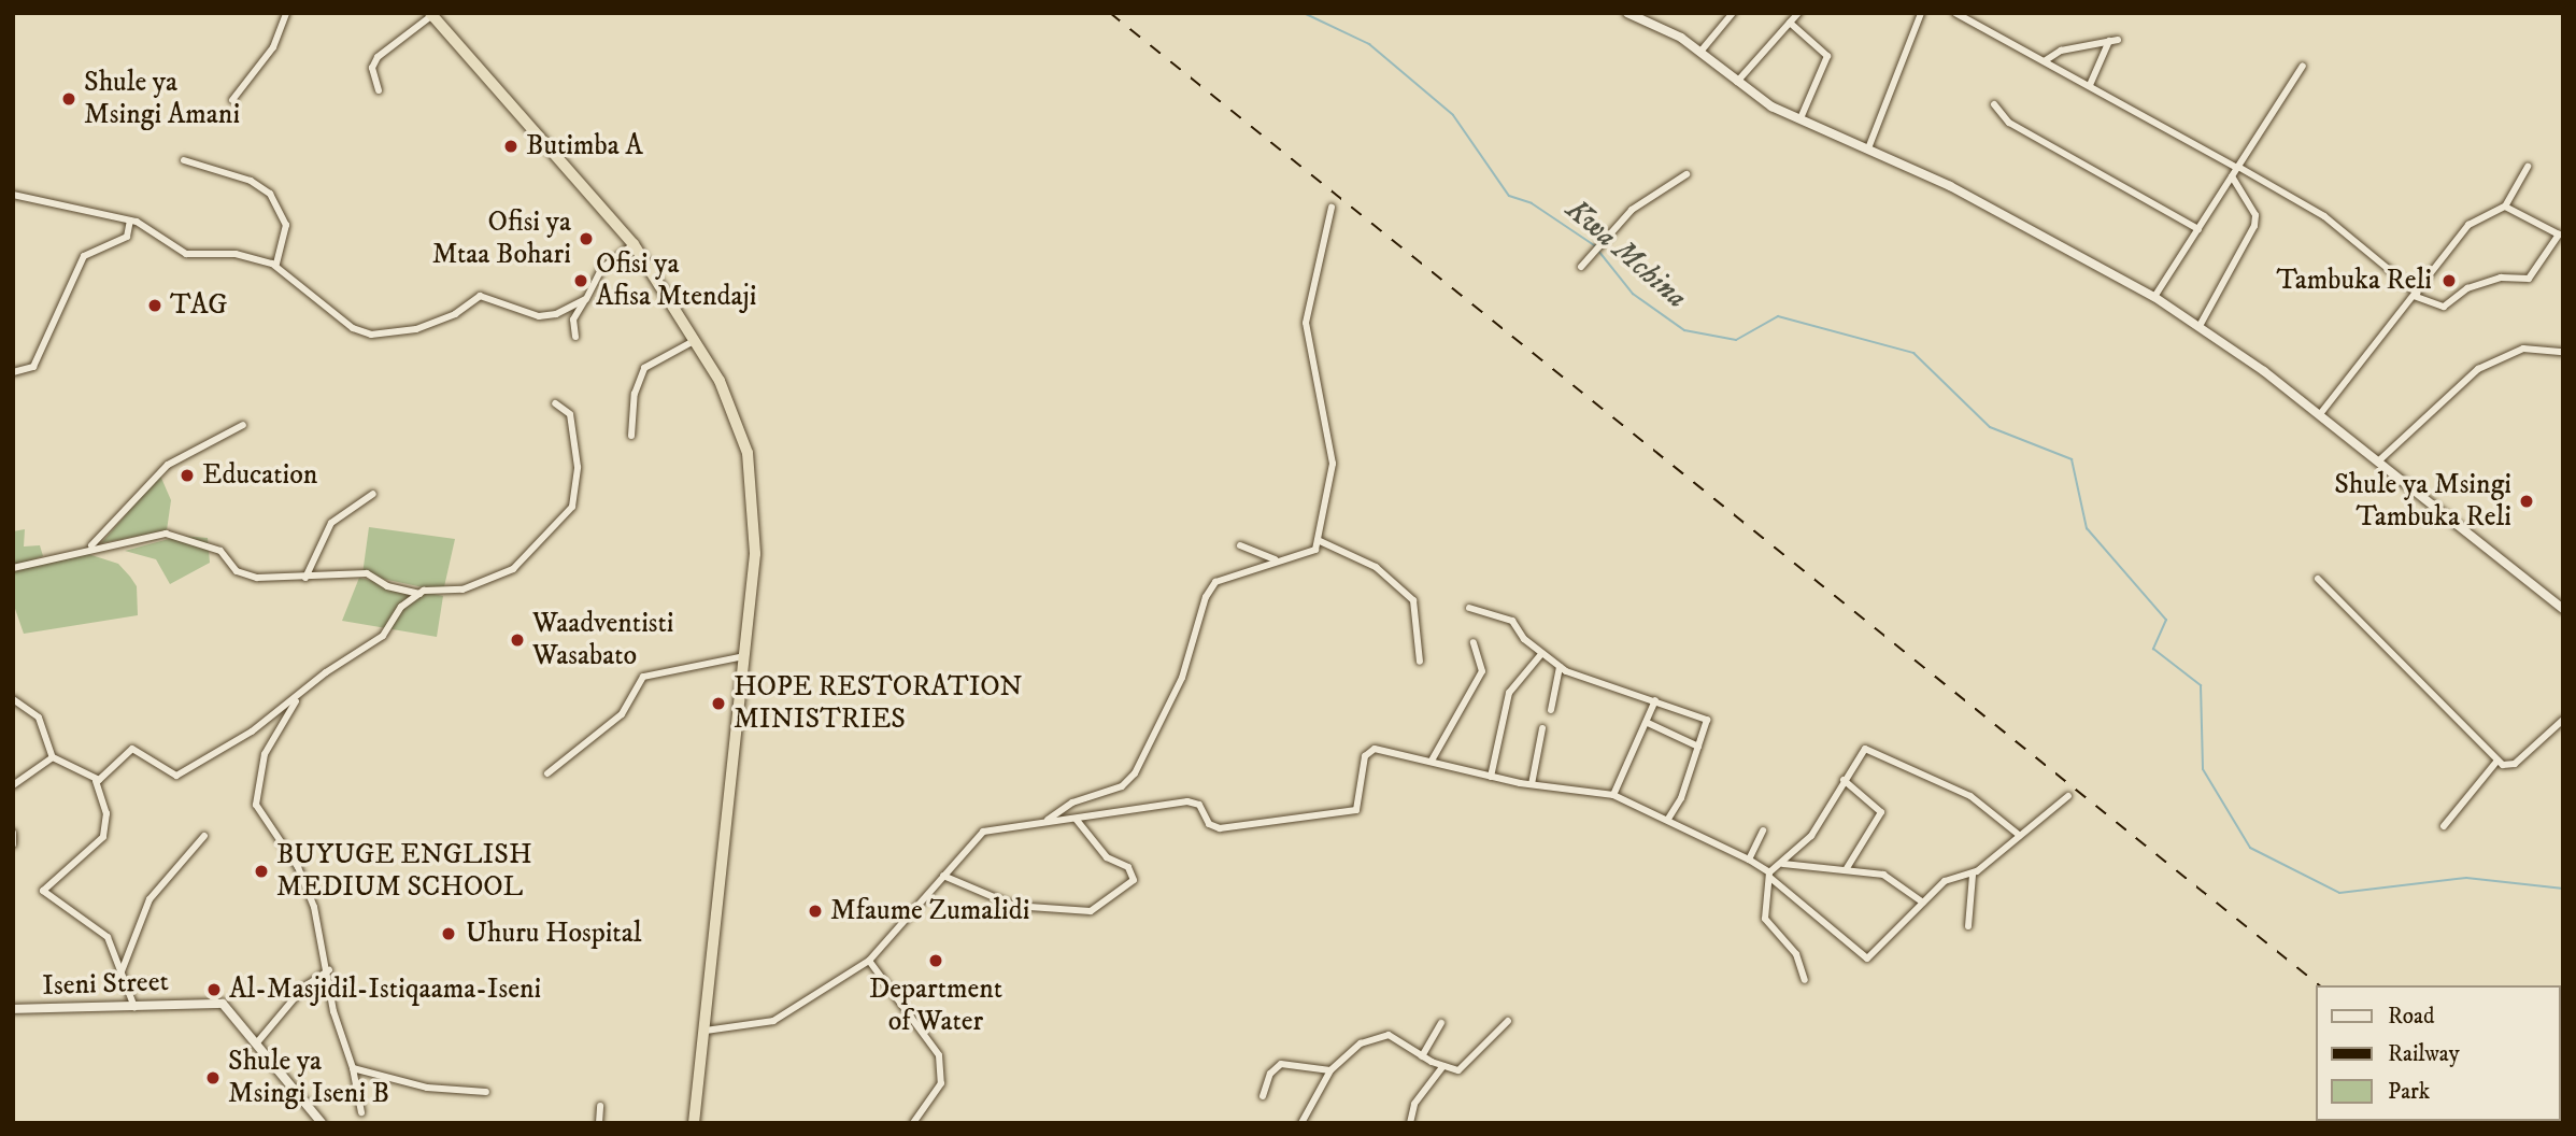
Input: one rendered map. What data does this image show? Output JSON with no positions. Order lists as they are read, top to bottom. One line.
{"streets":{"street":["Iseni Street"]},"water":["Kwa Mchina"],"places":["Shule ya Msingi Amani","Butimba A","Ofisi ya Mtaa Bohari","Ofisi ya Afisa Mtendaji","Tambuka Reli","TAG","Education","Shule ya Msingi Tambuka Reli","Waadventisti Wasabato","HOPE RESTORATION MINISTRIES","BUYUGE ENGLISH MEDIUM SCHOOL","Mfaume Zumalidi","Uhuru Hospital","Department of Water","Al-Masjidil-Istiqaama-Iseni","Shule ya Msingi Iseni B"],"legend":["Road","Railway","Park"]}
